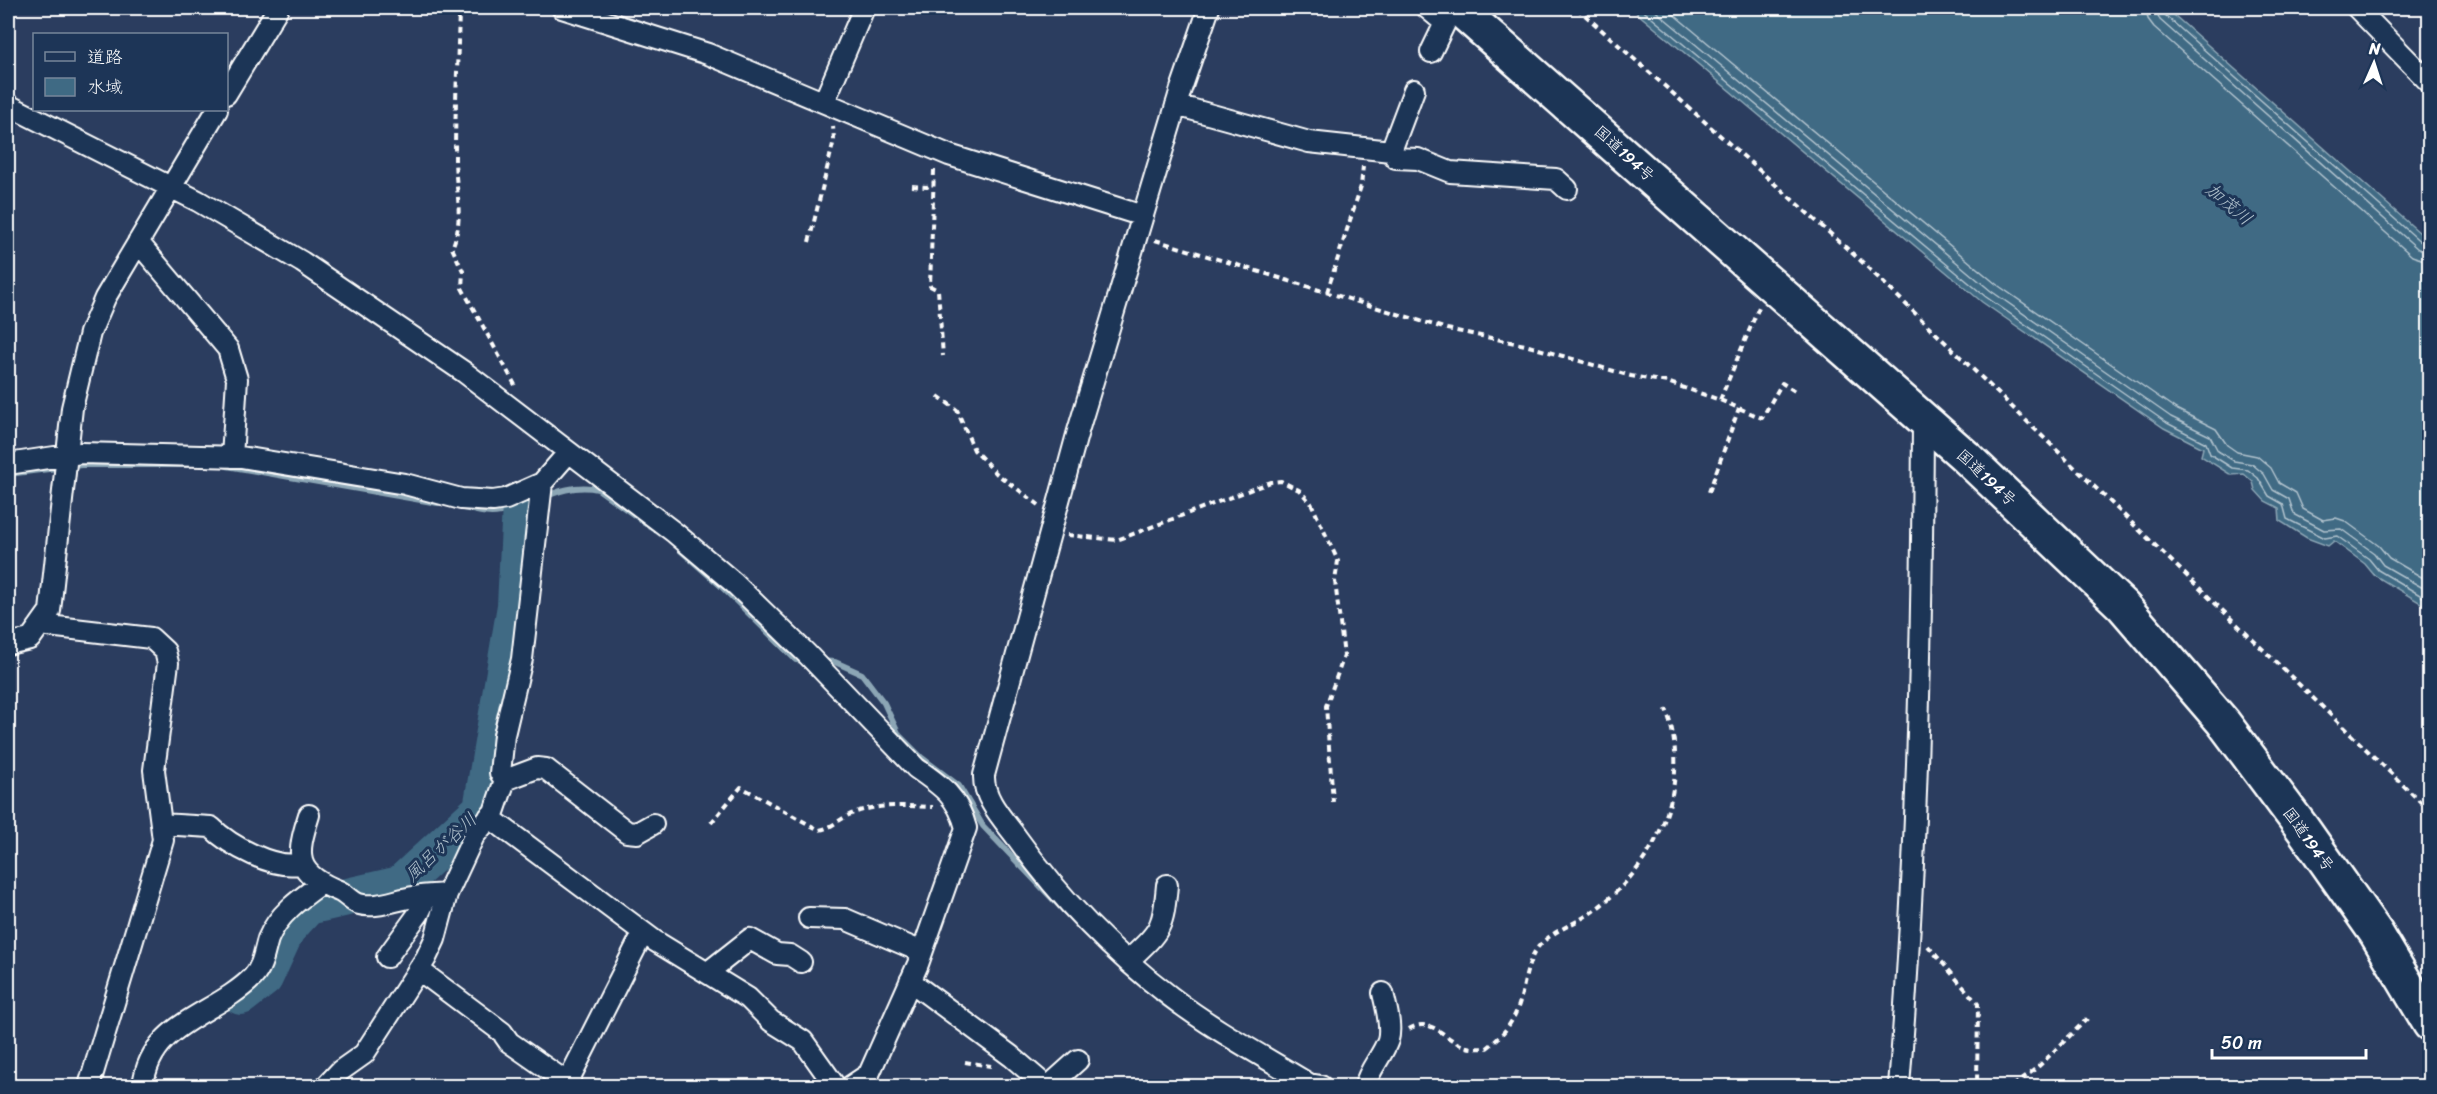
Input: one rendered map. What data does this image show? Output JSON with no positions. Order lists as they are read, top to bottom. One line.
{"streets":{"highway":["国道194号"]},"water":["加茂川","風呂が谷川"],"legend":["道路","水域"],"scale_bar":"50 m","north":"top"}
